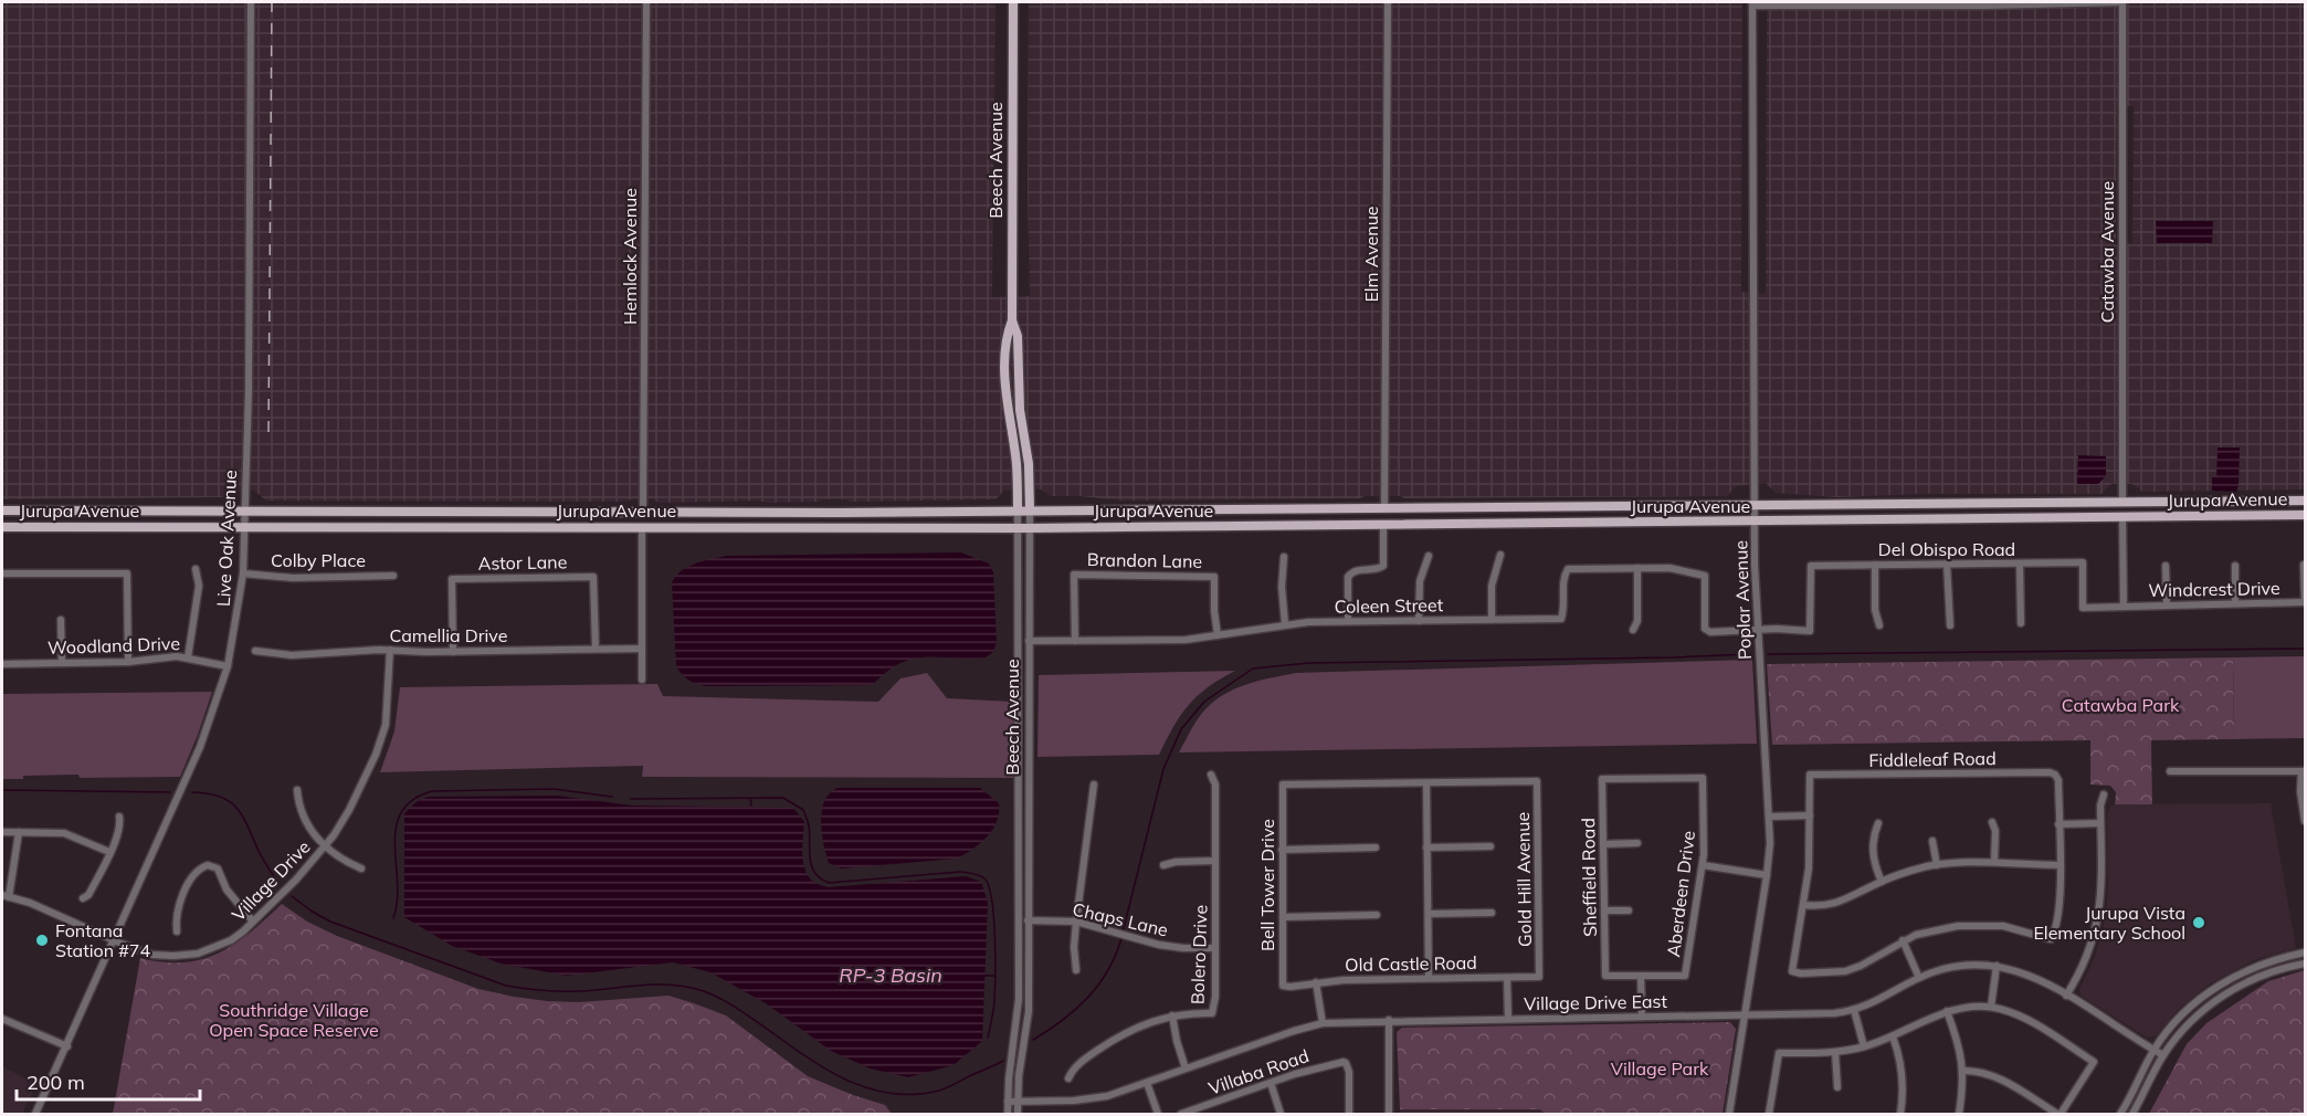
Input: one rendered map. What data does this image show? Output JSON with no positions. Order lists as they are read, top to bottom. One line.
{"streets":{"main road":["Beech Avenue","Jurupa Avenue"],"street":["Catawba Avenue","Elm Avenue","Hemlock Avenue","Live Oak Avenue","Del Obispo Road","Colby Place","Brandon Lane","Astor Lane","Windcrest Drive","Poplar Avenue","Coleen Street","Camellia Drive","Woodland Drive","Fiddleleaf Road","Sheffield Road","Gold Hill Avenue","Village Drive","Bell Tower Drive","Aberdeen Drive","Chaps Lane","Bolero Drive","Old Castle Road","Village Drive East","Villaba Road"]},"crossings":[["Beech Avenue","Jurupa Avenue"],["Beech Avenue","Coleen Street"],["Beech Avenue","Chaps Lane"],["Beech Avenue","Village Drive East"],["Catawba Avenue","Jurupa Avenue"],["Elm Avenue","Jurupa Avenue"],["Hemlock Avenue","Jurupa Avenue"],["Jurupa Avenue","Live Oak Avenue"],["Jurupa Avenue","Poplar Avenue"],["Live Oak Avenue","Colby Place"],["Live Oak Avenue","Woodland Drive"],["Live Oak Avenue","Village Drive"],["Del Obispo Road","Windcrest Drive"],["Del Obispo Road","Poplar Avenue"],["Del Obispo Road","Coleen Street"],["Brandon Lane","Coleen Street"],["Astor Lane","Camellia Drive"],["Poplar Avenue","Coleen Street"],["Poplar Avenue","Village Drive East"],["Camellia Drive","Village Drive"],["Sheffield Road","Aberdeen Drive"],["Gold Hill Avenue","Bell Tower Drive"],["Gold Hill Avenue","Old Castle Road"],["Bell Tower Drive","Old Castle Road"],["Chaps Lane","Bolero Drive"]],"water":["RP-3 Basin"],"parks":["Catawba Park","Southridge Village Open Space Reserve","Village Park"],"places":["Jurupa Vista Elementary School","Fontana Station #74"],"scale_bar":"200 m"}
